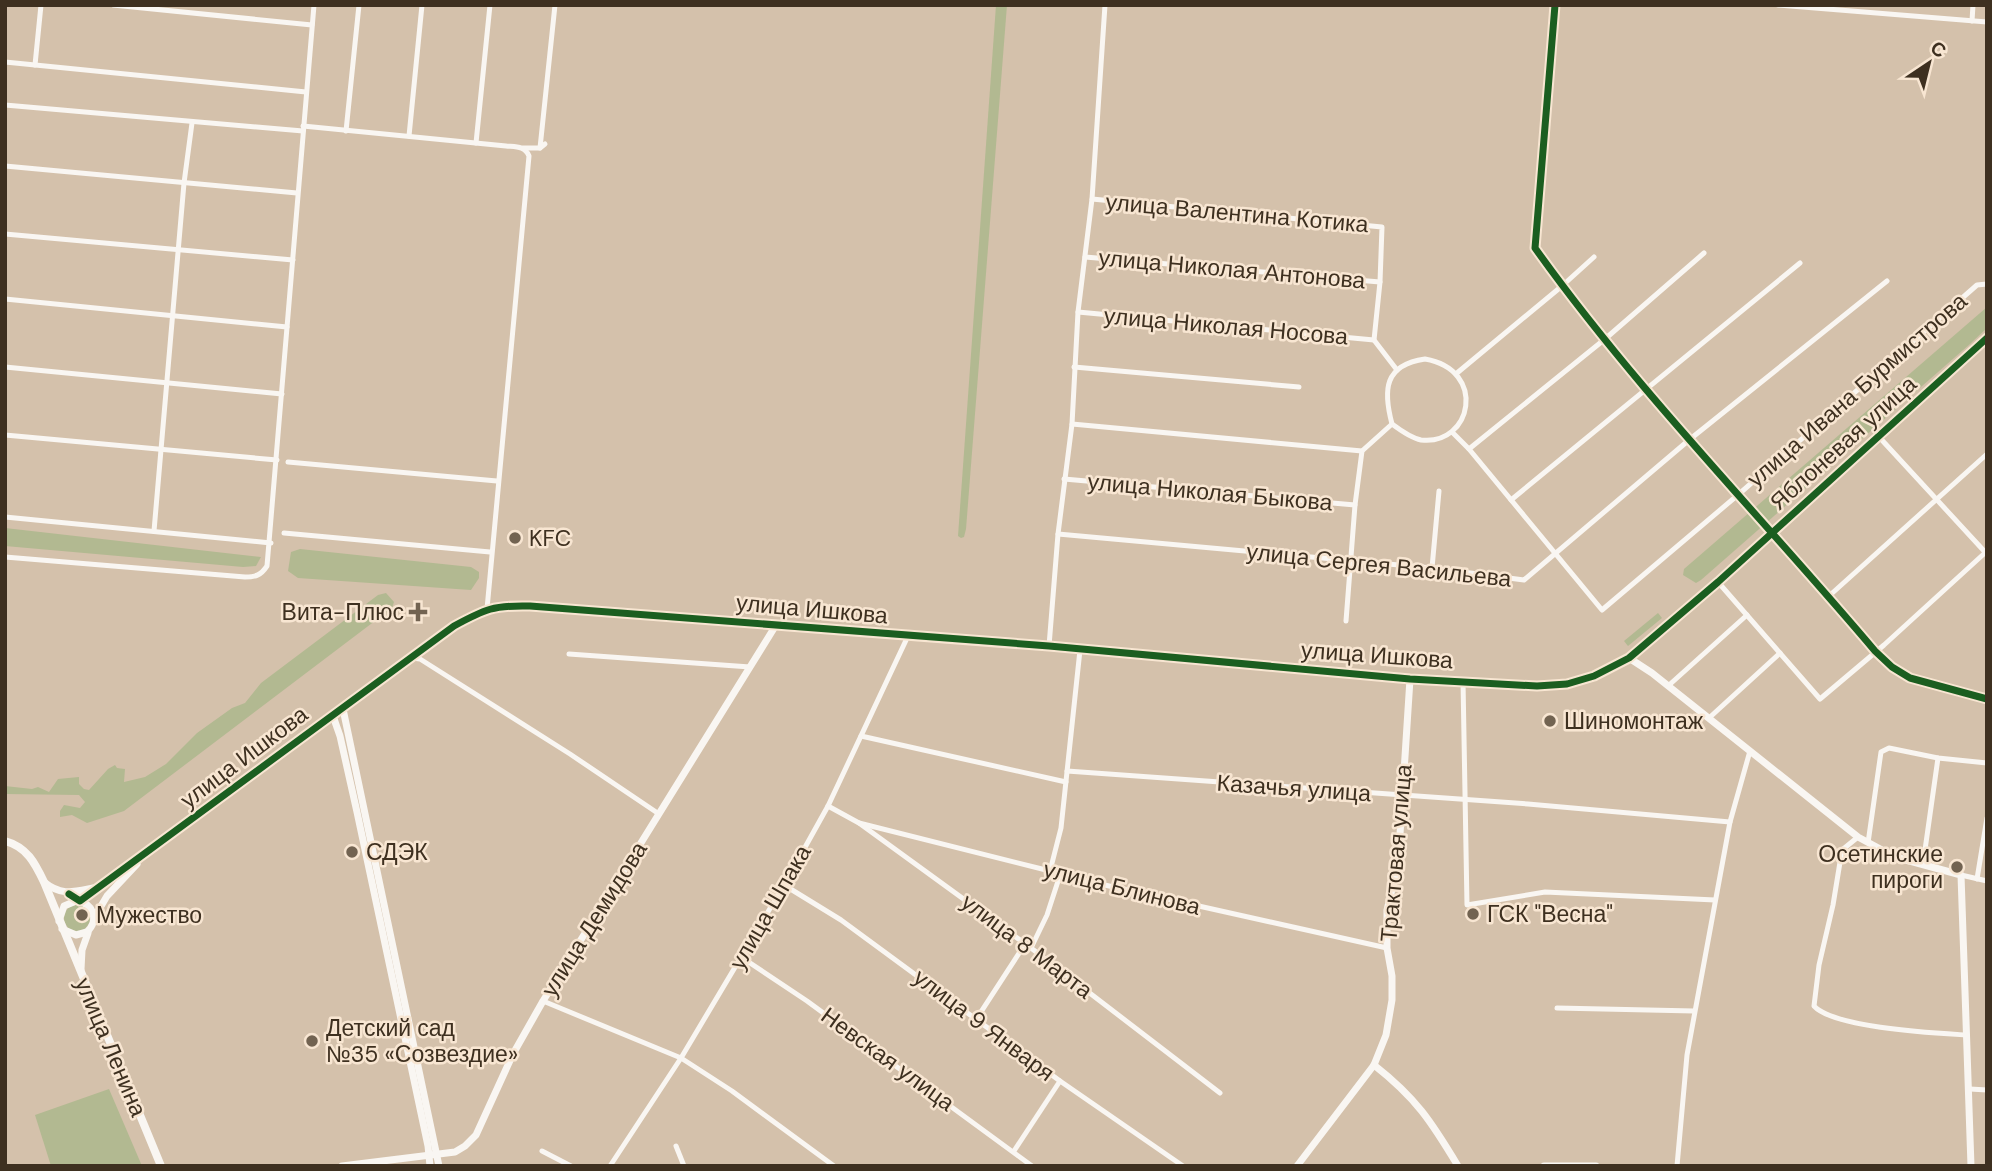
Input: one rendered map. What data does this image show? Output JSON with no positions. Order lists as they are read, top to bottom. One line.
{"streets":{"main road":["улица Ленина"],"street":["улица Валентина Котика","улица Николая Антонова","улица Николая Носова","улица Ивана Бурмистрова","Яблоневая улица","улица Николая Быкова","улица Сергея Васильева","улица Ишкова","Казачья улица","Трактовая улица","улица Блинова","улица Шпака","улица Демидова","улица 8 Марта","улица 9 Января","Невская улица"]},"crossings":[["улица Валентина Котика","улица Николая Антонова"],["улица Ивана Бурмистрова","улица Сергея Васильева"],["Яблоневая улица","улица Ишкова"],["улица Ишкова","Трактовая улица"],["улица Ишкова","улица Шпака"],["улица Ишкова","улица Демидова"],["улица Ишкова","улица Ленина"],["Казачья улица","Трактовая улица"],["Трактовая улица","улица Блинова"],["улица Блинова","улица 8 Марта"],["улица Шпака","улица 8 Марта"],["улица Шпака","улица 9 Января"],["улица Шпака","Невская улица"]],"places":{"other":["KFC","Шиномонтаж","СДЭК","Осетинские пироги","ГСК \"Весна\"","Мужество","Детский сад №35 «Созвездие»"],"health":["Вита-Плюс"]},"north":"top right"}
